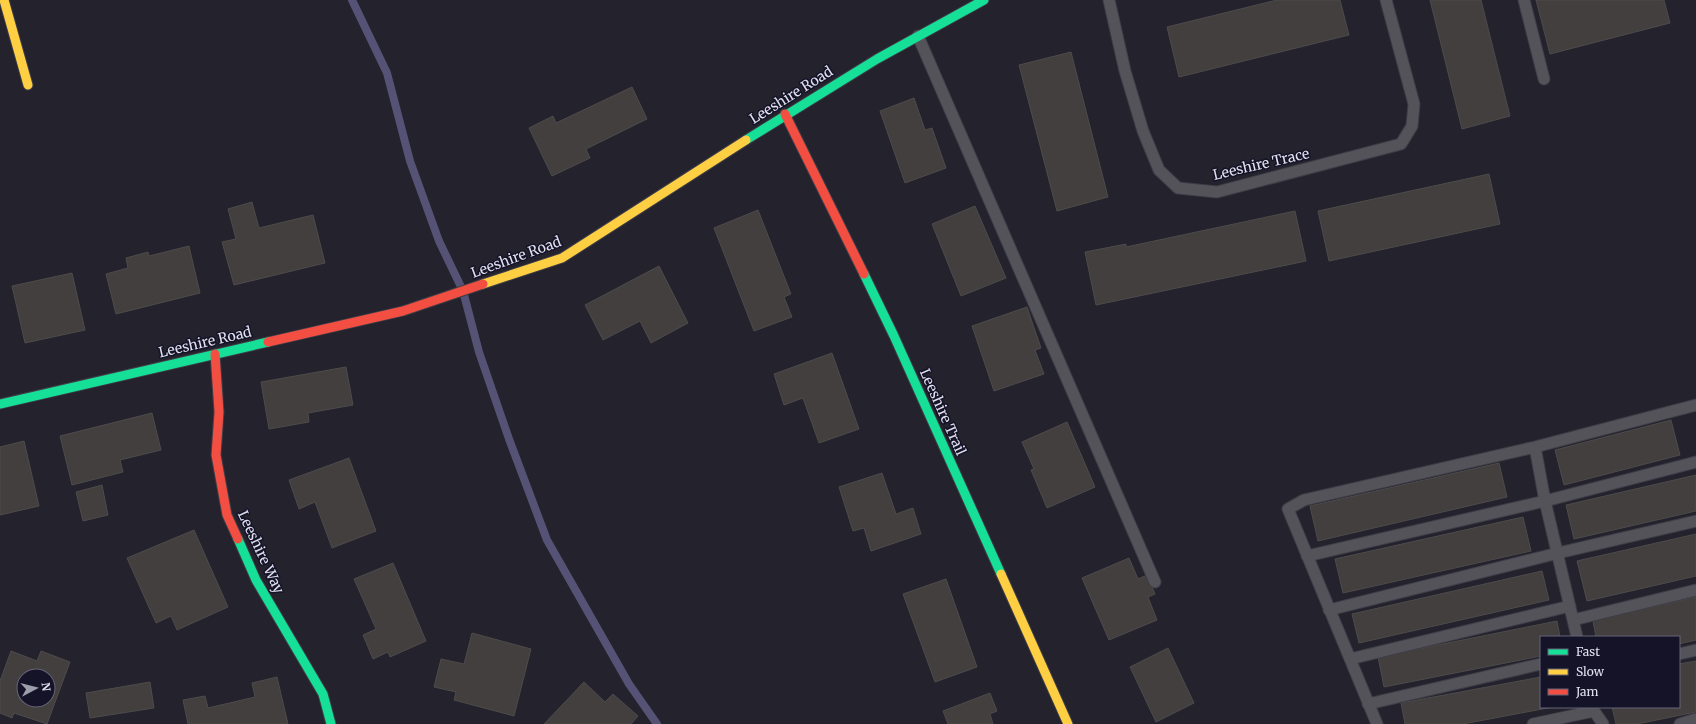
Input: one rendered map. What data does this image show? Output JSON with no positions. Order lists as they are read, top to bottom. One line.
{"streets":{"street":["Leeshire Road","Leeshire Trail","Leeshire Way"],"lane":["Leeshire Trace"]},"crossings":[["Leeshire Road","Leeshire Trail"],["Leeshire Road","Leeshire Way"]],"legend":["Fast","Slow","Jam"],"north":"right"}
